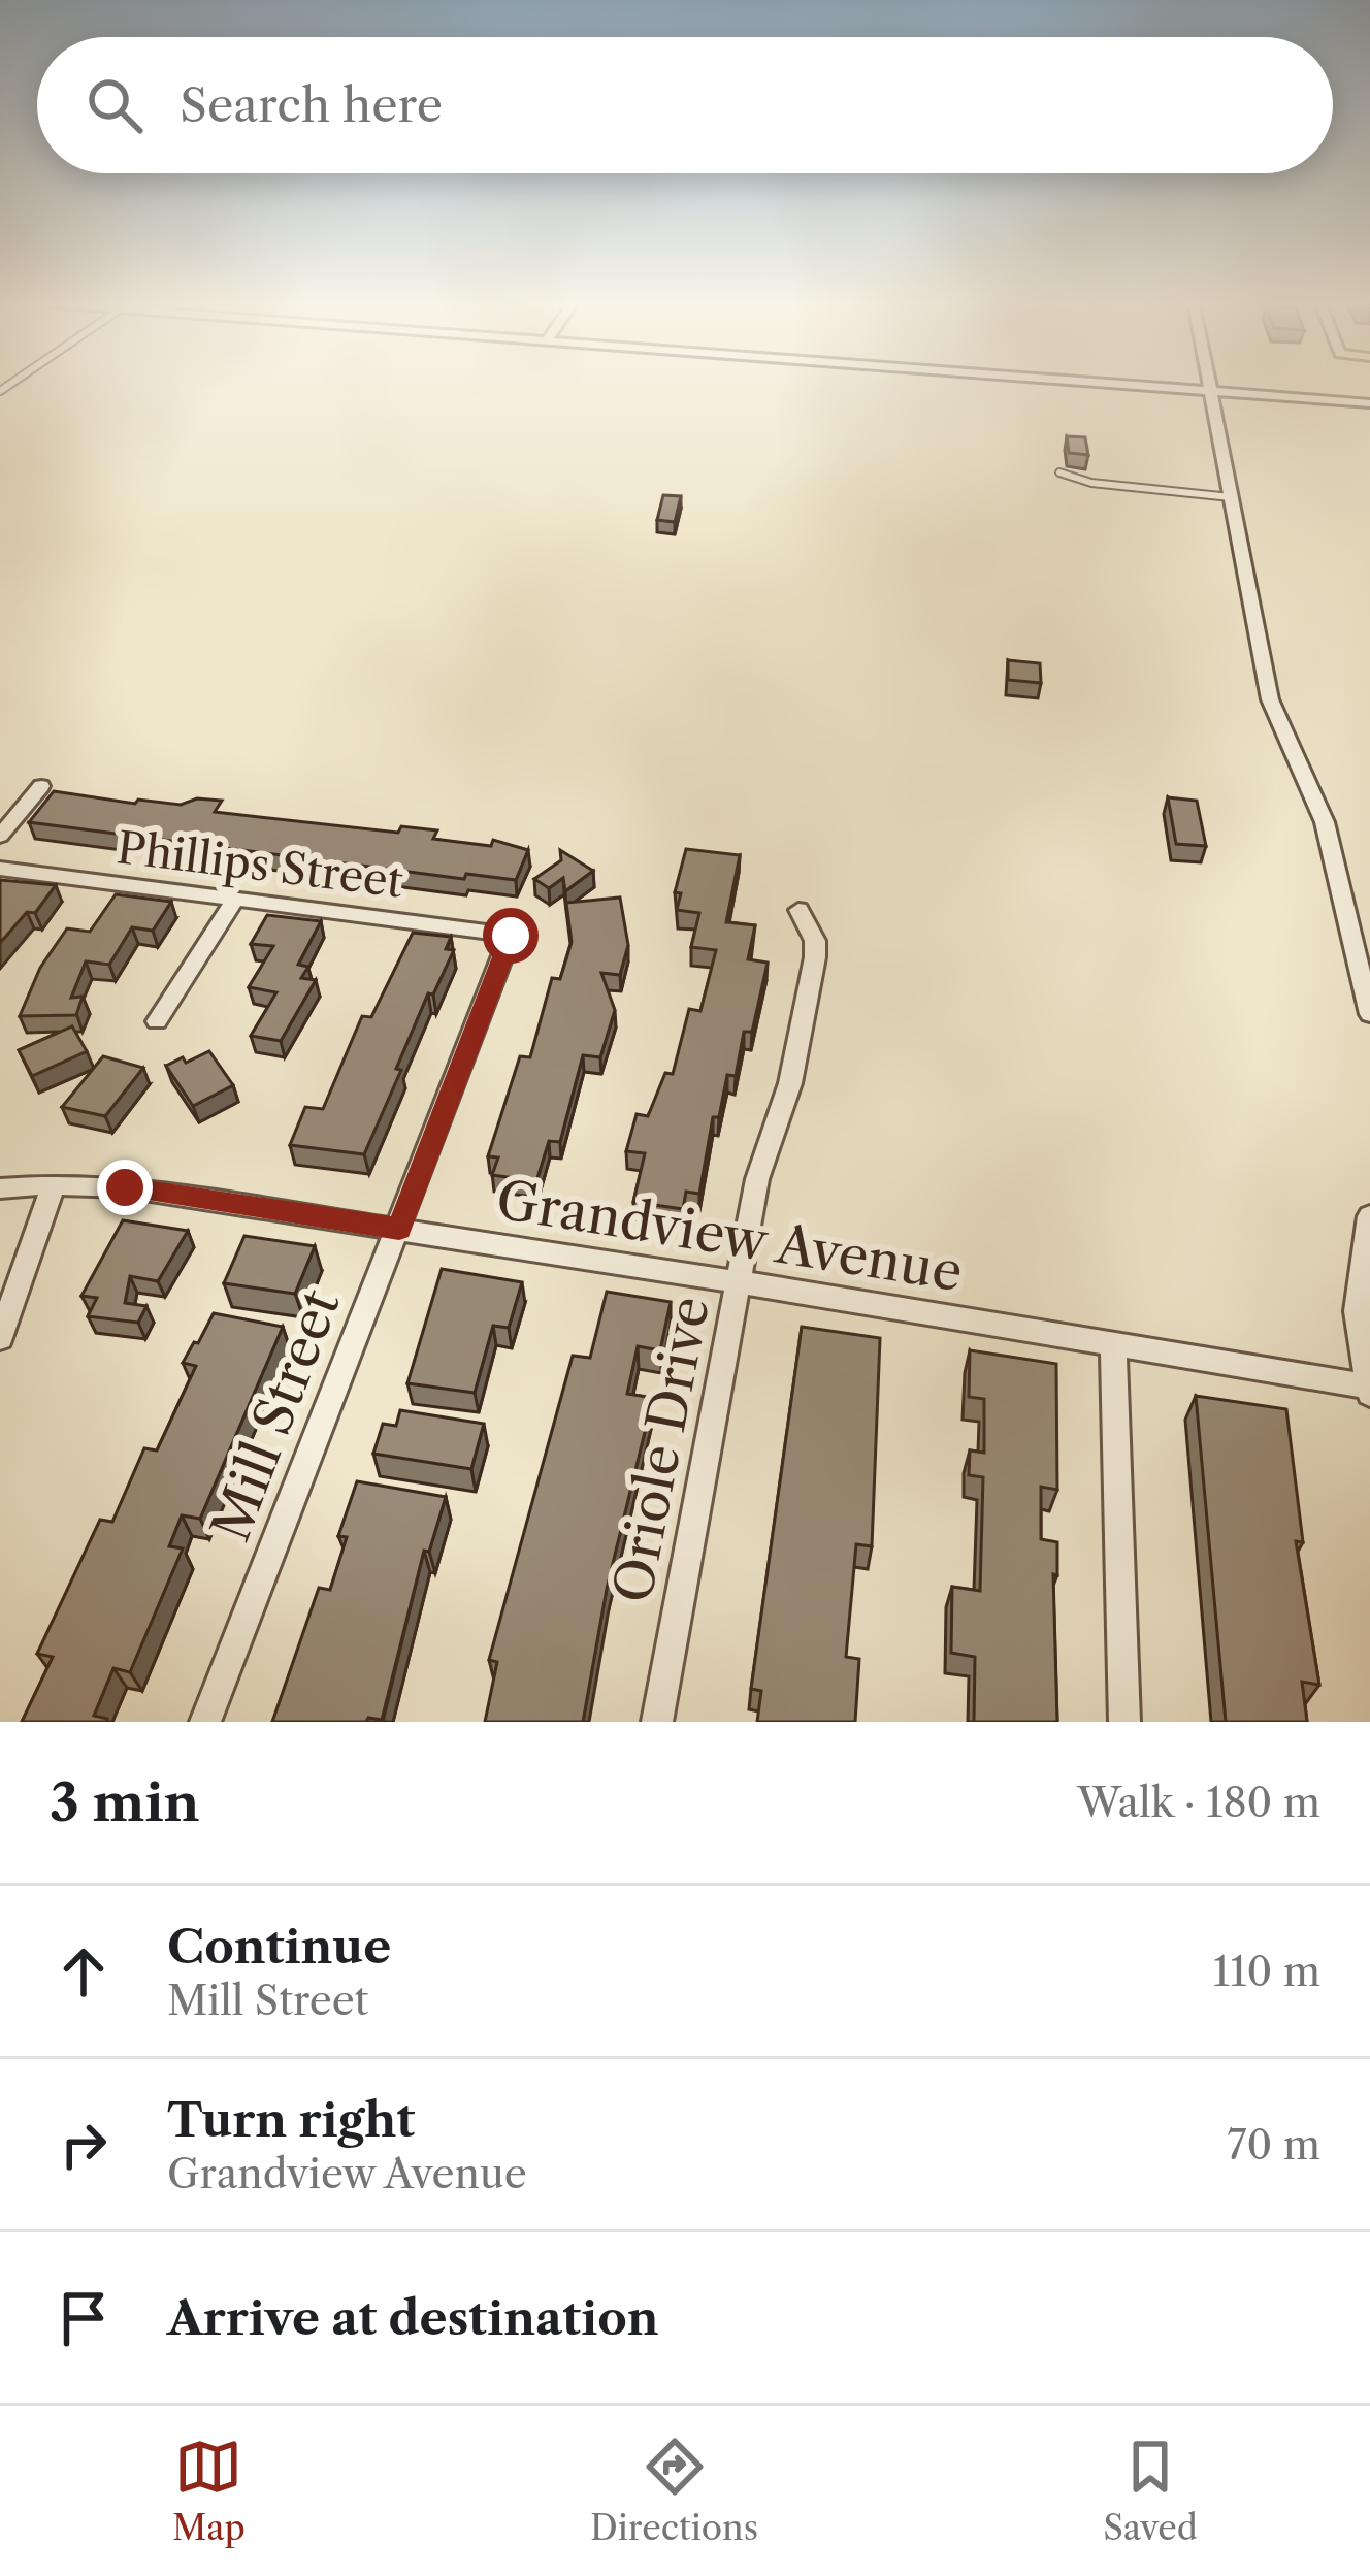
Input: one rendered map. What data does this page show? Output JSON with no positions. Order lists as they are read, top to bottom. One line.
{"streets":{"street":["Phillips Street","Grandview Avenue","Mill Street","Oriole Drive"]},"crossings":[["Phillips Street","Mill Street"],["Grandview Avenue","Mill Street"],["Grandview Avenue","Oriole Drive"]],"page":{"search":"Search here","heading":["3 min","Walk · 180 m"],"list":[["Continue","Mill Street","110 m"],["Turn right","Grandview Avenue","70 m"],"Arrive at destination"],"nav":["Map","Directions","Saved"]}}
